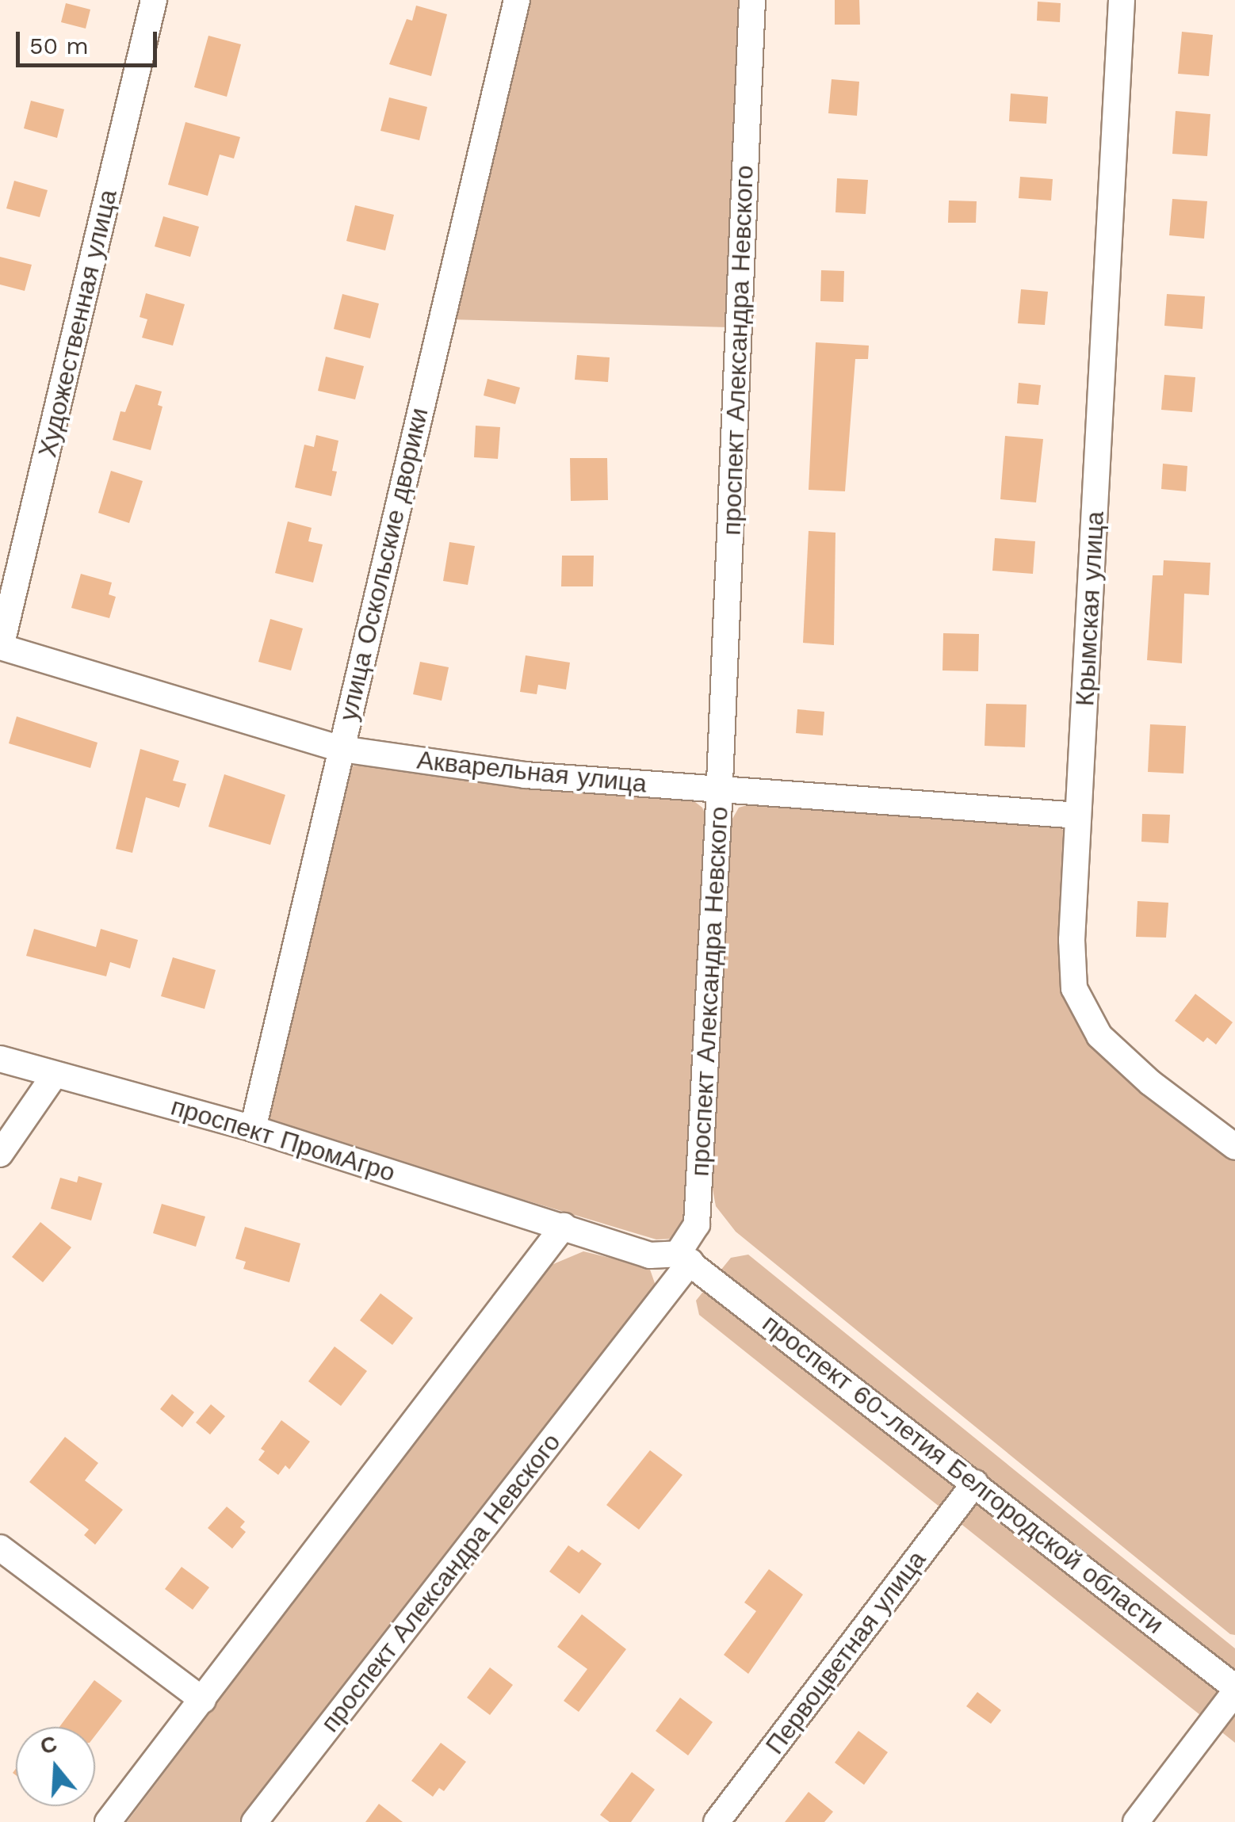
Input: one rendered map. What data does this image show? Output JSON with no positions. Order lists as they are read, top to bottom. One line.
{"streets":{"street":["Художественная улица","проспект Александра Невского","улица Оскольские дворики","Крымская улица","Акварельная улица","проспект ПромАгро","проспект 60-летия Белгородской области","Первоцветная улица"]},"crossings":[["Художественная улица","Акварельная улица"],["проспект Александра Невского","Акварельная улица"],["проспект Александра Невского","проспект ПромАгро"],["проспект Александра Невского","проспект 60-летия Белгородской области"],["улица Оскольские дворики","Акварельная улица"],["улица Оскольские дворики","проспект ПромАгро"],["Крымская улица","Акварельная улица"],["проспект ПромАгро","проспект 60-летия Белгородской области"],["проспект 60-летия Белгородской области","Первоцветная улица"]],"scale_bar":"50 m","north":"top"}
